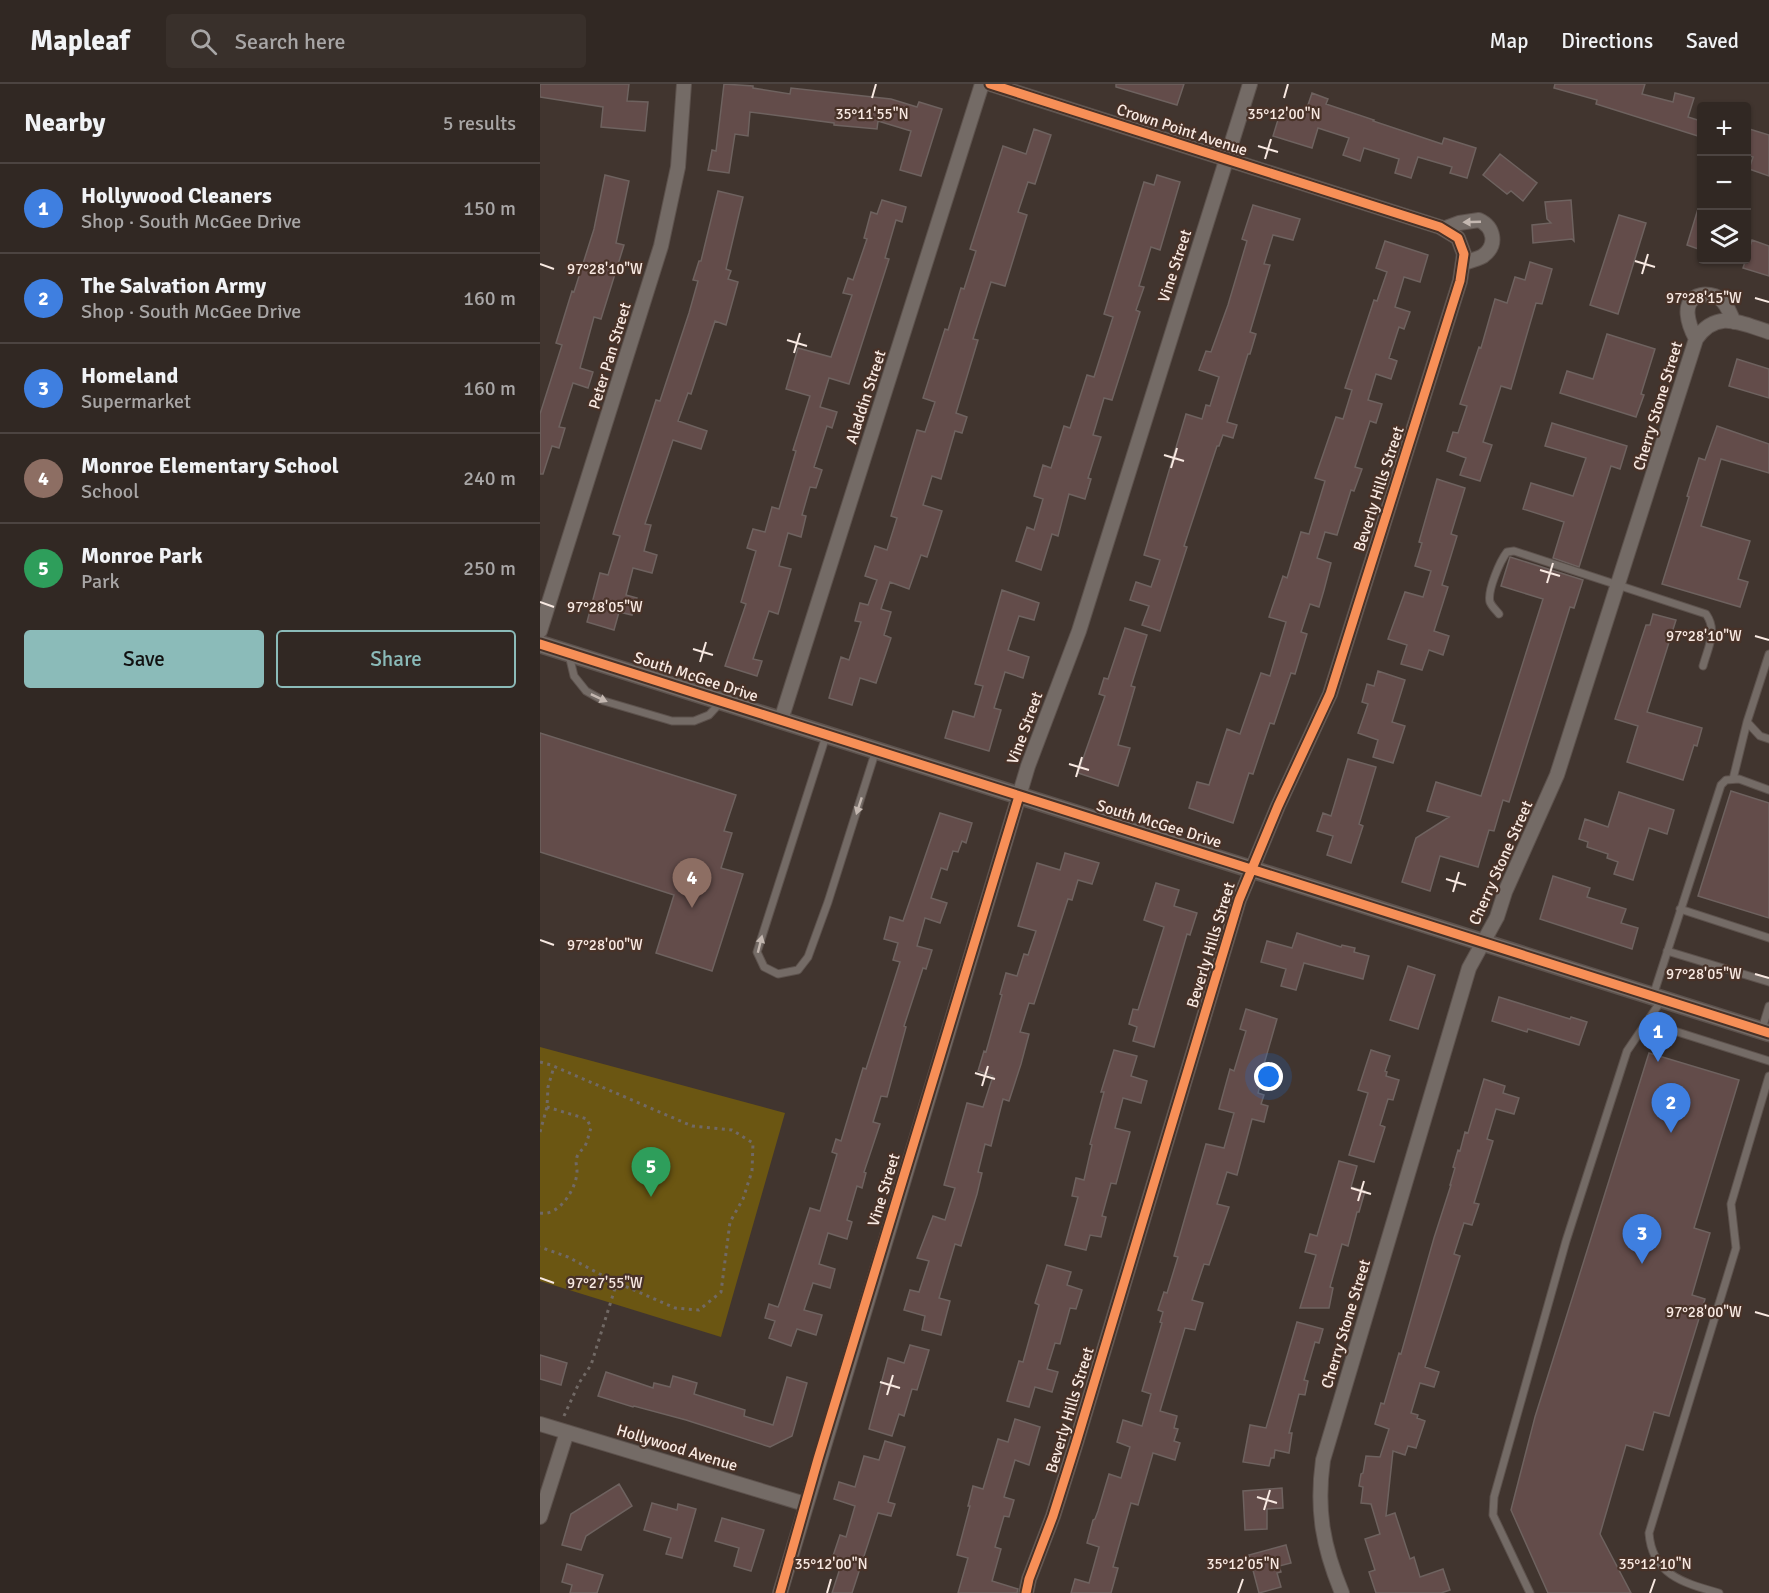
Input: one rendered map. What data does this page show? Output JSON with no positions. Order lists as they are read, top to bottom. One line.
{"streets":{"street":["Crown Point Avenue","Vine Street","Peter Pan Street","Aladdin Street","Cherry Stone Street","Beverly Hills Street","South McGee Drive","Hollywood Avenue"]},"crossings":[["Crown Point Avenue","Vine Street"],["Crown Point Avenue","Beverly Hills Street"],["Vine Street","South McGee Drive"],["Vine Street","Hollywood Avenue"],["Aladdin Street","South McGee Drive"],["Cherry Stone Street","South McGee Drive"],["Beverly Hills Street","South McGee Drive"]],"page":{"header":"Mapleaf","search":"Search here","nav":["Map","Directions","Saved"],"heading":["Nearby","5 results"],"map_buttons":["+","−"],"list":[{"mark":"1","name":"Hollywood Cleaners","note":"Shop · South McGee Drive","value":"150 m"},{"mark":"2","name":"The Salvation Army","note":"Shop · South McGee Drive","value":"160 m"},{"mark":"3","name":"Homeland","note":"Supermarket","value":"160 m"},{"mark":"4","name":"Monroe Elementary School","note":"School","value":"240 m"},{"mark":"5","name":"Monroe Park","note":"Park","value":"250 m"}],"buttons":["Save","Share"],"pins":["4","1","2","5","3"]},"coordinates":["35°11'55\"N","35°12'00\"N","97°28'10\"W","97°28'15\"W","97°28'05\"W","97°28'00\"W","97°27'55\"W","35°12'05\"N","35°12'10\"N"]}
